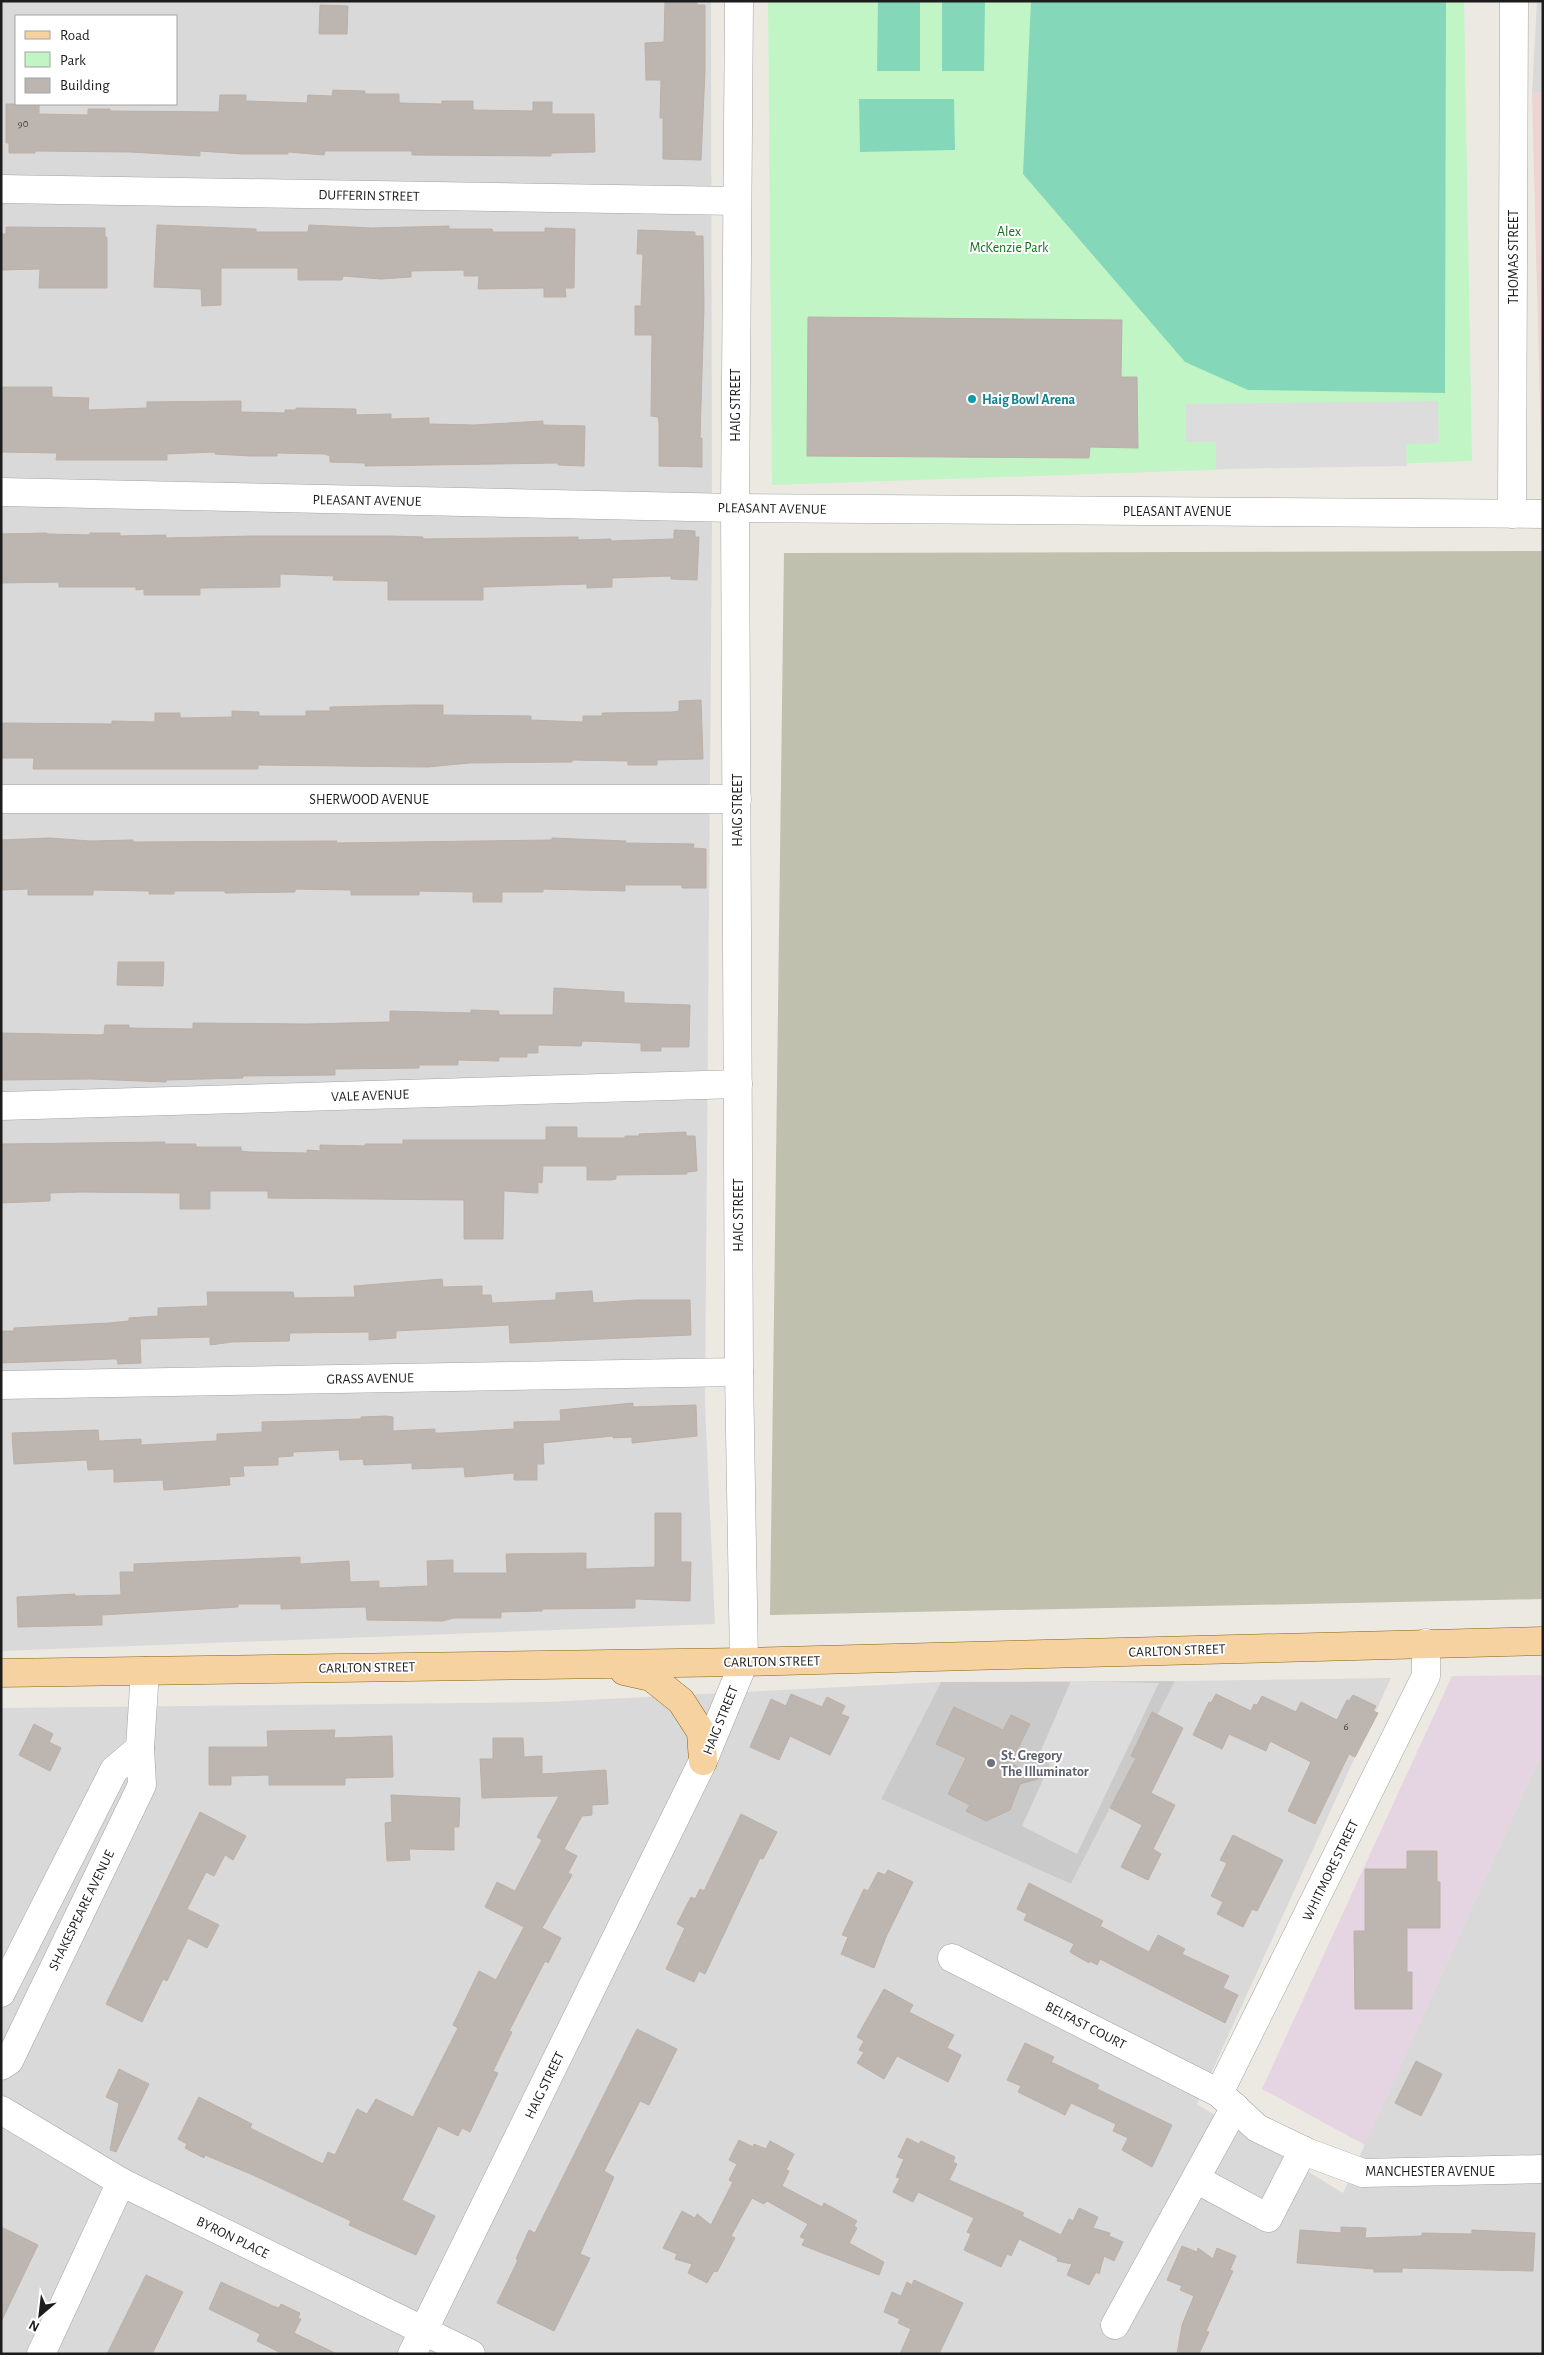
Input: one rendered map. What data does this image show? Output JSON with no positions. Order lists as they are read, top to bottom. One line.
{"streets":{"main road":["CARLTON STREET"],"street":["DUFFERIN STREET","THOMAS STREET","HAIG STREET","PLEASANT AVENUE","SHERWOOD AVENUE","VALE AVENUE","GRASS AVENUE","WHITMORE STREET","SHAKESPEARE AVENUE","BELFAST COURT","MANCHESTER AVENUE","BYRON PLACE"]},"crossings":[["DUFFERIN STREET","HAIG STREET"],["THOMAS STREET","PLEASANT AVENUE"],["HAIG STREET","PLEASANT AVENUE"],["HAIG STREET","SHERWOOD AVENUE"],["HAIG STREET","VALE AVENUE"],["HAIG STREET","GRASS AVENUE"],["HAIG STREET","CARLTON STREET"],["HAIG STREET","BYRON PLACE"],["CARLTON STREET","WHITMORE STREET"],["CARLTON STREET","SHAKESPEARE AVENUE"],["WHITMORE STREET","BELFAST COURT"],["WHITMORE STREET","MANCHESTER AVENUE"],["BELFAST COURT","MANCHESTER AVENUE"]],"parks":["Alex McKenzie Park"],"places":["Haig Bowl Arena","St. Gregory The Illuminator"],"house_numbers":["90","6"],"legend":["Road","Park","Building"],"north":"bottom left"}
